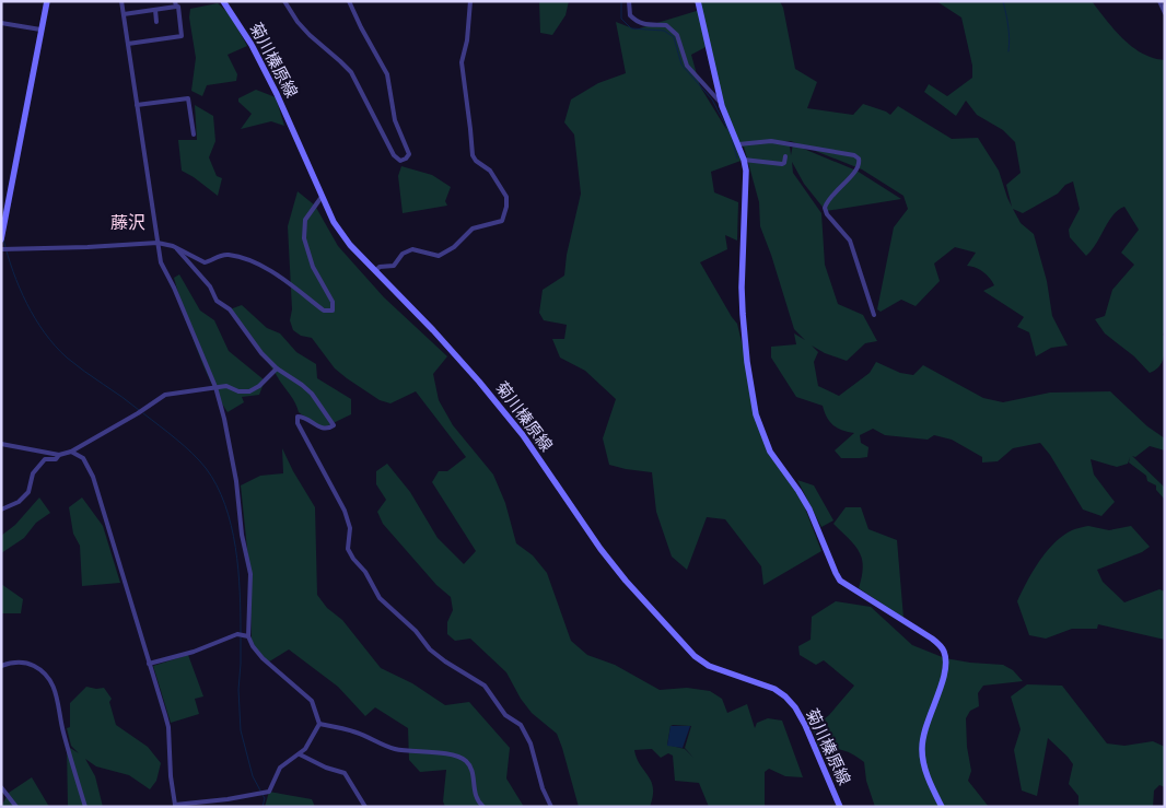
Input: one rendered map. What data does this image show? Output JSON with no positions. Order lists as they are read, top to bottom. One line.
{"streets":{"street":["菊川榛原線"]},"districts":["藤沢"]}
